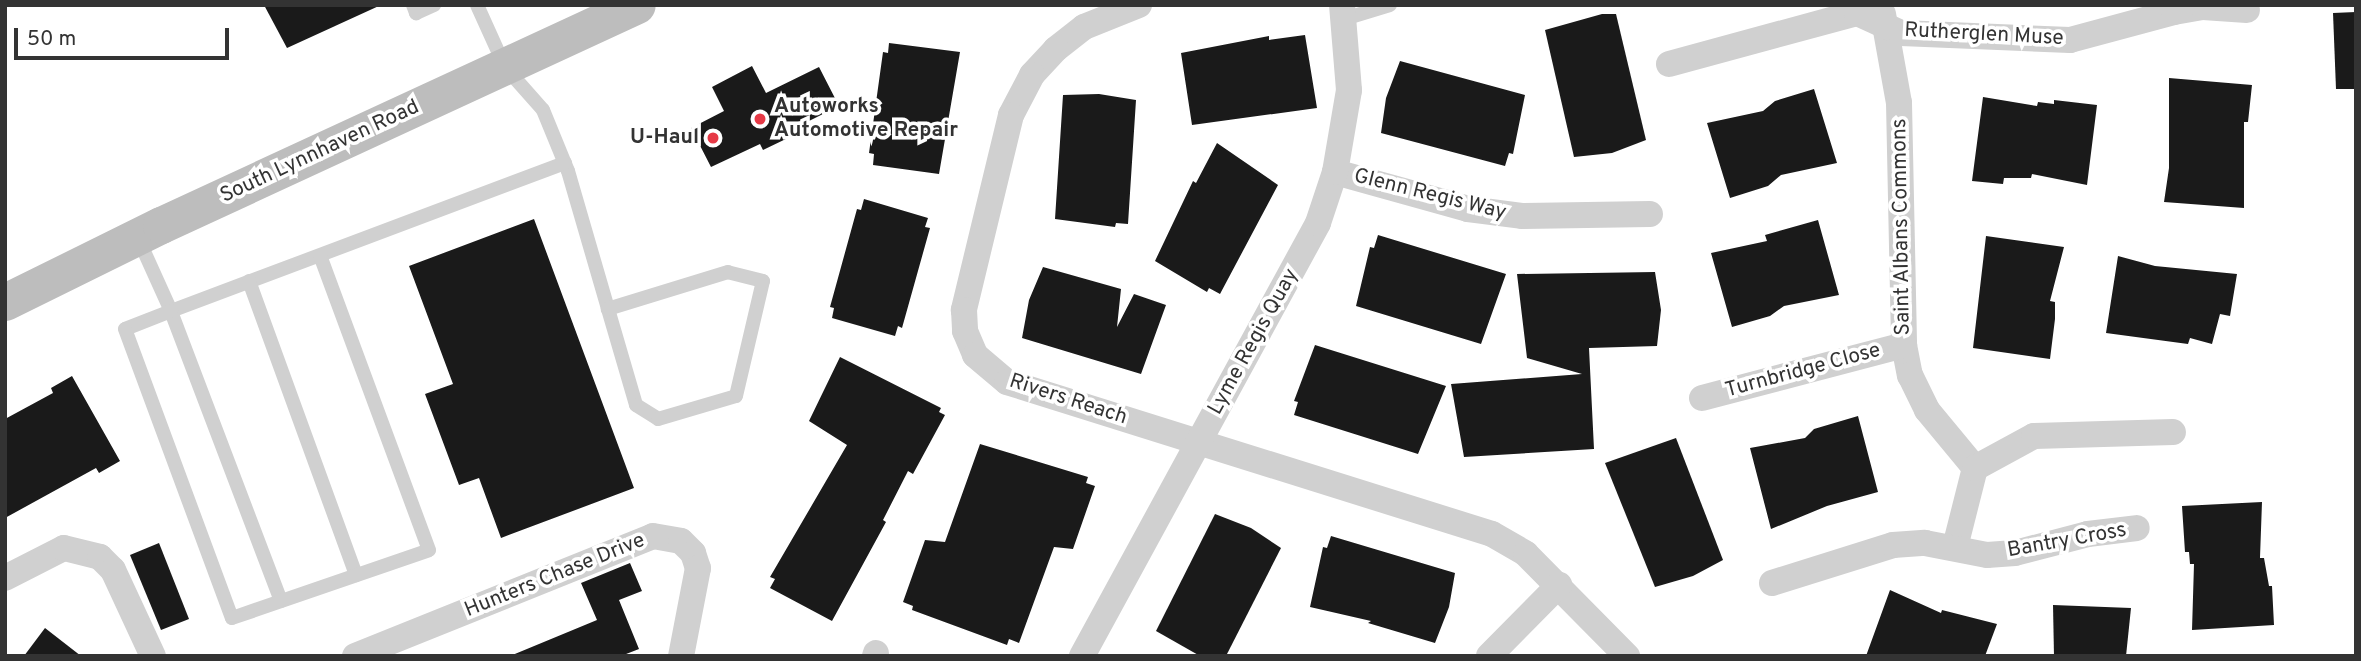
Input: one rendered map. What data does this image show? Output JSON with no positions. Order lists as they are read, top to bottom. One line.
{"streets":{"street":["Rutherglen Muse","South Lynnhaven Road","Glenn Regis Way","Saint Albans Commons","Lyme Regis Quay","Turnbridge Close","Rivers Reach","Bantry Cross","Hunters Chase Drive"]},"crossings":[["Rutherglen Muse","Saint Albans Commons"],["Glenn Regis Way","Lyme Regis Quay"],["Saint Albans Commons","Turnbridge Close"],["Lyme Regis Quay","Rivers Reach"]],"places":["Autoworks Automotive Repair","U-Haul"],"scale_bar":"50 m"}
